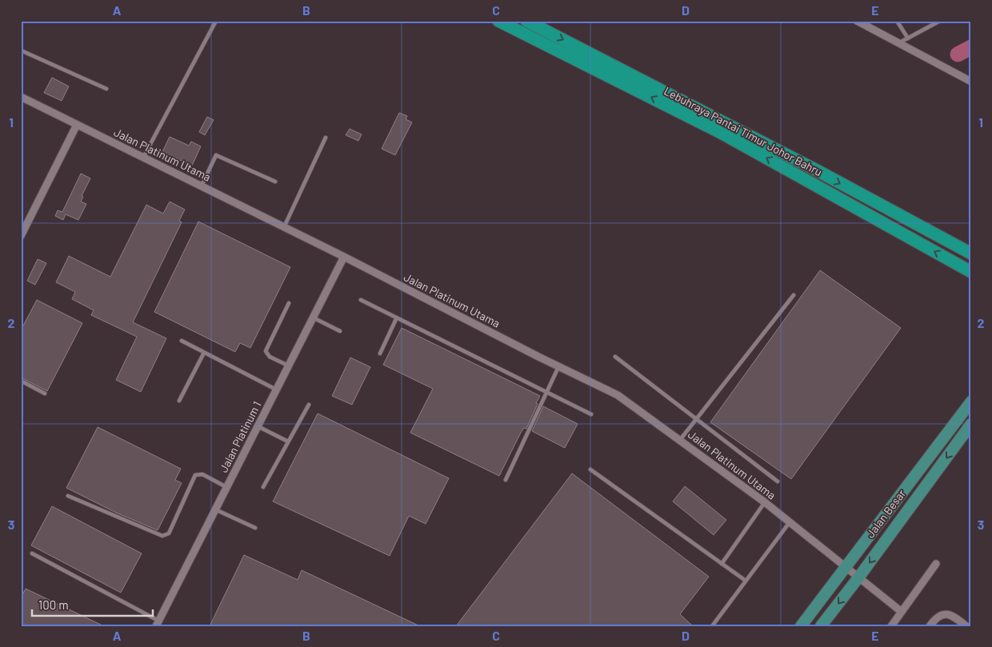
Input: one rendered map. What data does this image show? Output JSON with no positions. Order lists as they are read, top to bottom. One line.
{"streets":{"highway":["Lebuhraya Pantai Timur Johor Bahru"],"main road":["Jalan Besar"],"street":["Jalan Platinum Utama","Jalan Platinum 1"]},"crossings":[["Jalan Platinum Utama","Jalan Platinum 1"],["Jalan Platinum Utama","Jalan Besar"]],"scale_bar":"100 m","grid":{"columns":["A","B","C","D","E"],"rows":["1","2","3"]}}
